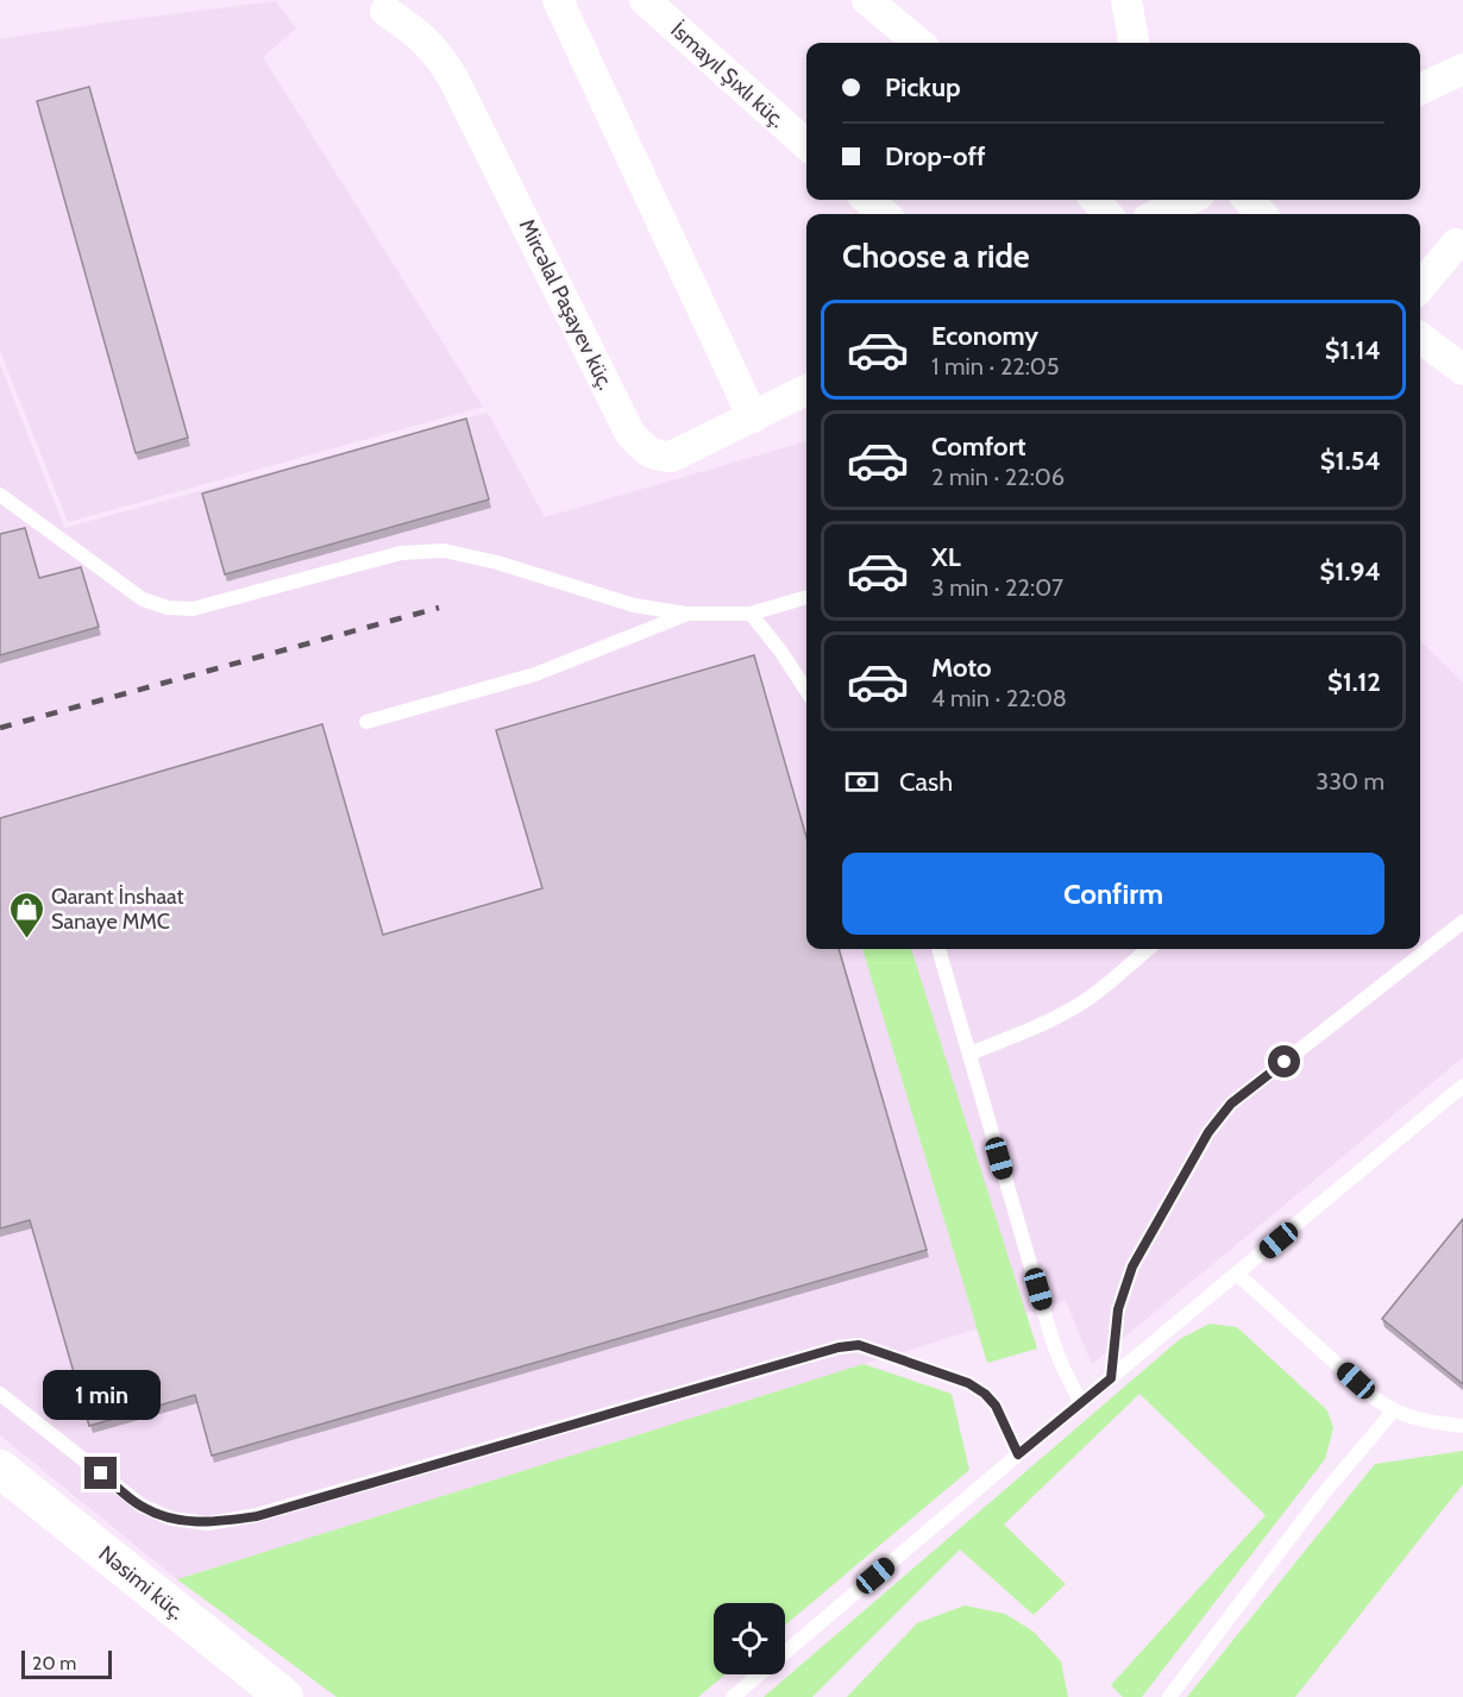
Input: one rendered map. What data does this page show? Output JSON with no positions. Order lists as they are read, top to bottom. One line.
{"streets":{"street":["İsmayıl Şıxlı küç.","Mircəlal Paşayev küç.","Nəsimi küç."]},"places":{"shop":["Qarant İnshaat Sanaye MMC"]},"scale_bar":"20 m","page":{"banner":["Pickup","Drop-off"],"heading":"Choose a ride","list":[{"name":"Economy","note":"1 min · 22:05","value":"$1.14"},{"name":"Comfort","note":"2 min · 22:06","value":"$1.54"},{"name":"XL","note":"3 min · 22:07","value":"$1.94"},{"name":"Moto","note":"4 min · 22:08","value":"$1.12"}],"pay":["Cash","330 m"],"buttons":"Confirm","bubble":"1 min","scale":"20 m"}}
